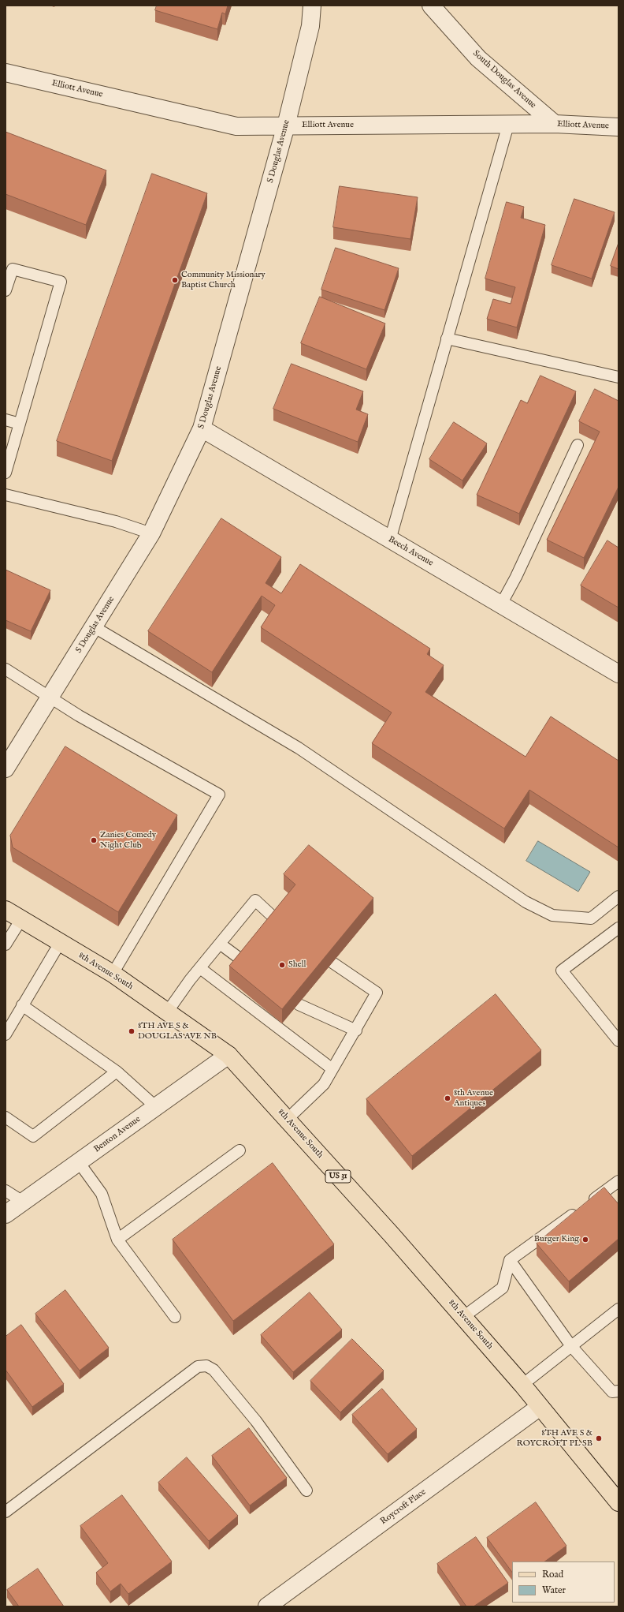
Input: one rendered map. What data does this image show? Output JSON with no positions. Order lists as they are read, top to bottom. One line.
{"streets":{"main road":["8th Avenue South","US 31"],"street":["South Douglas Avenue","Elliott Avenue","S Douglas Avenue","Beech Avenue","Benton Avenue","Roycroft Place"]},"crossings":[["South Douglas Avenue","Elliott Avenue"],["Elliott Avenue","S Douglas Avenue"],["S Douglas Avenue","Beech Avenue"],["8th Avenue South","Benton Avenue"],["8th Avenue South","Roycroft Place"]],"places":["Community Missionary Baptist Church","Zanies Comedy Night Club","Shell","8TH AVE S & DOUGLAS AVE NB","8th Avenue Antiques","Burger King","8TH AVE S & ROYCROFT PL SB"],"legend":["Road","Water"]}
